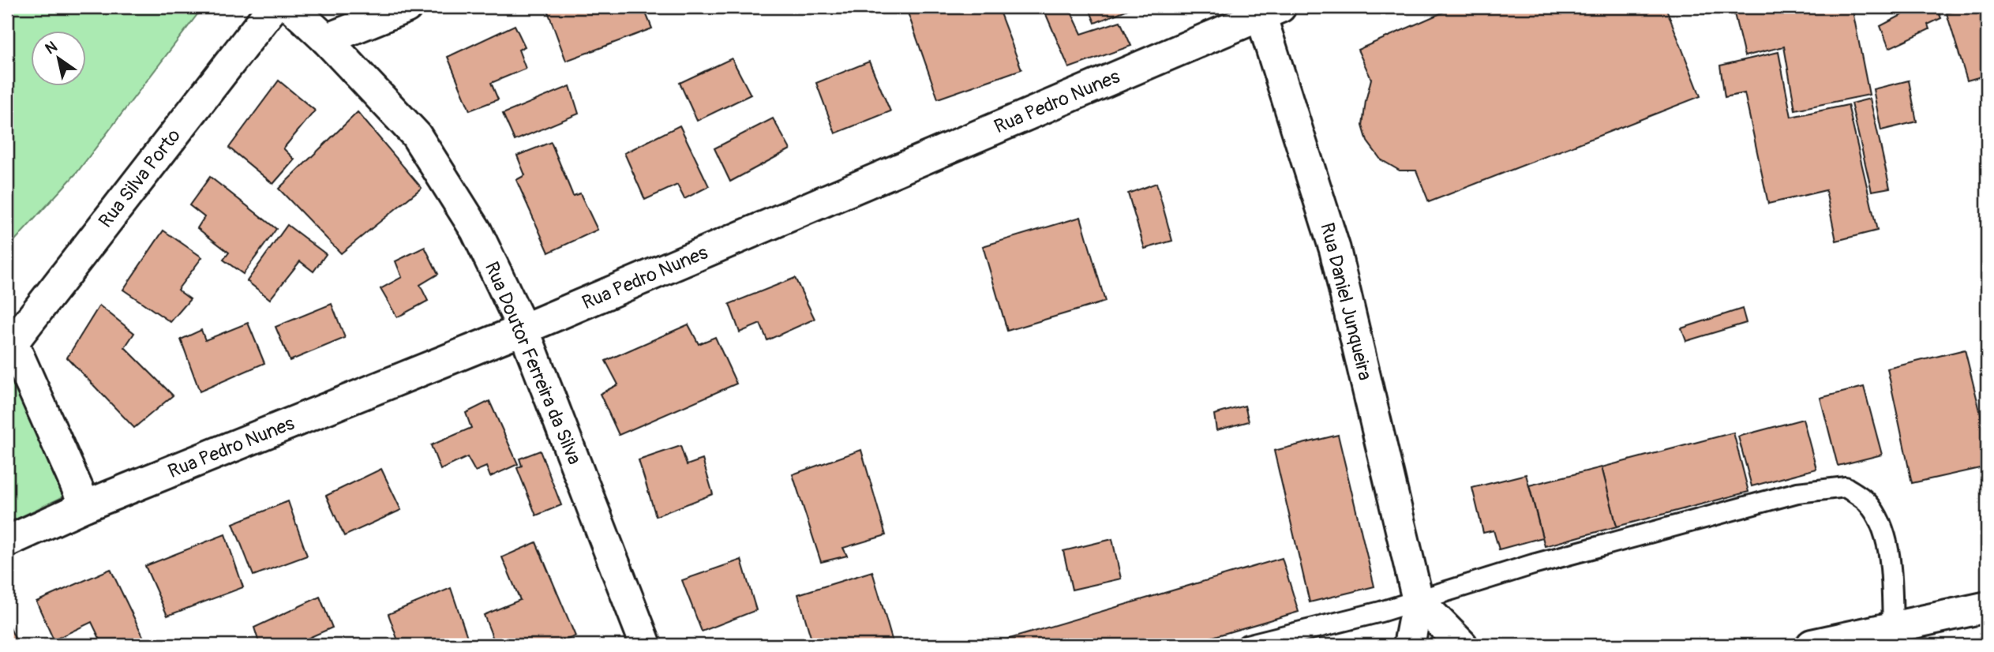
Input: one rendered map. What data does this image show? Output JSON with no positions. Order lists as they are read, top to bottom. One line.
{"streets":{"street":["Rua Pedro Nunes","Rua Silva Porto","Rua Daniel Junqueira","Rua Doutor Ferreira da Silva"]},"crossings":[["Rua Pedro Nunes","Rua Daniel Junqueira"],["Rua Pedro Nunes","Rua Doutor Ferreira da Silva"]],"north":"top left"}
